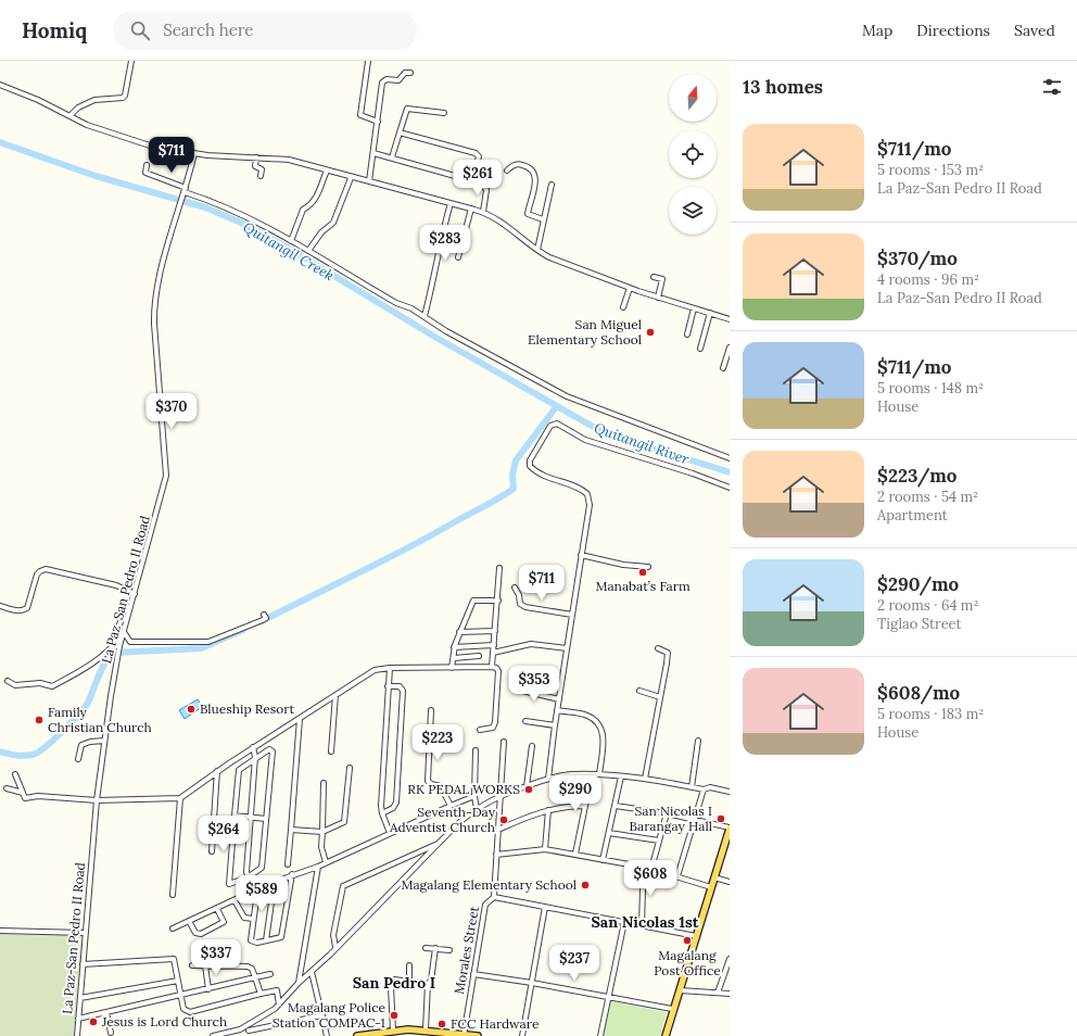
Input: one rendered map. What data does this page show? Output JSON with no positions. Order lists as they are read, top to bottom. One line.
{"streets":{"street":["La Paz-San Pedro II Road","Morales Street"]},"districts":["San Nicolas 1st","San Pedro I"],"water":["Quitangil Creek","Quitangil River"],"places":["San Miguel Elementary School","Manabat’s Farm","Blueship Resort","Family Christian Church","RK PEDAL WORKS","San Nicolas I Barangay Hall","Seventh-Day Adventist Church","Magalang Elementary School","Magalang Post Office","Magalang Police Station COMPAC-1","Jesus is Lord Church","FCC Hardware"],"north":"top","page":{"header":"Homiq","search":"Search here","nav":["Map","Directions","Saved"],"heading":"13 homes","list":[{"name":"$711/mo","note":"5 rooms · 153 m² · La Paz-San Pedro II Road"},{"name":"$370/mo","note":"4 rooms · 96 m² · La Paz-San Pedro II Road"},{"name":"$711/mo","note":"5 rooms · 148 m² · House"},{"name":"$223/mo","note":"2 rooms · 54 m² · Apartment"},{"name":"$290/mo","note":"2 rooms · 64 m² · Tiglao Street"},{"name":"$608/mo","note":"5 rooms · 183 m² · House"}],"price":["$711","$261","$283","$370","$711","$353","$223","$290","$264","$608","$589","$337","$237"]}}
